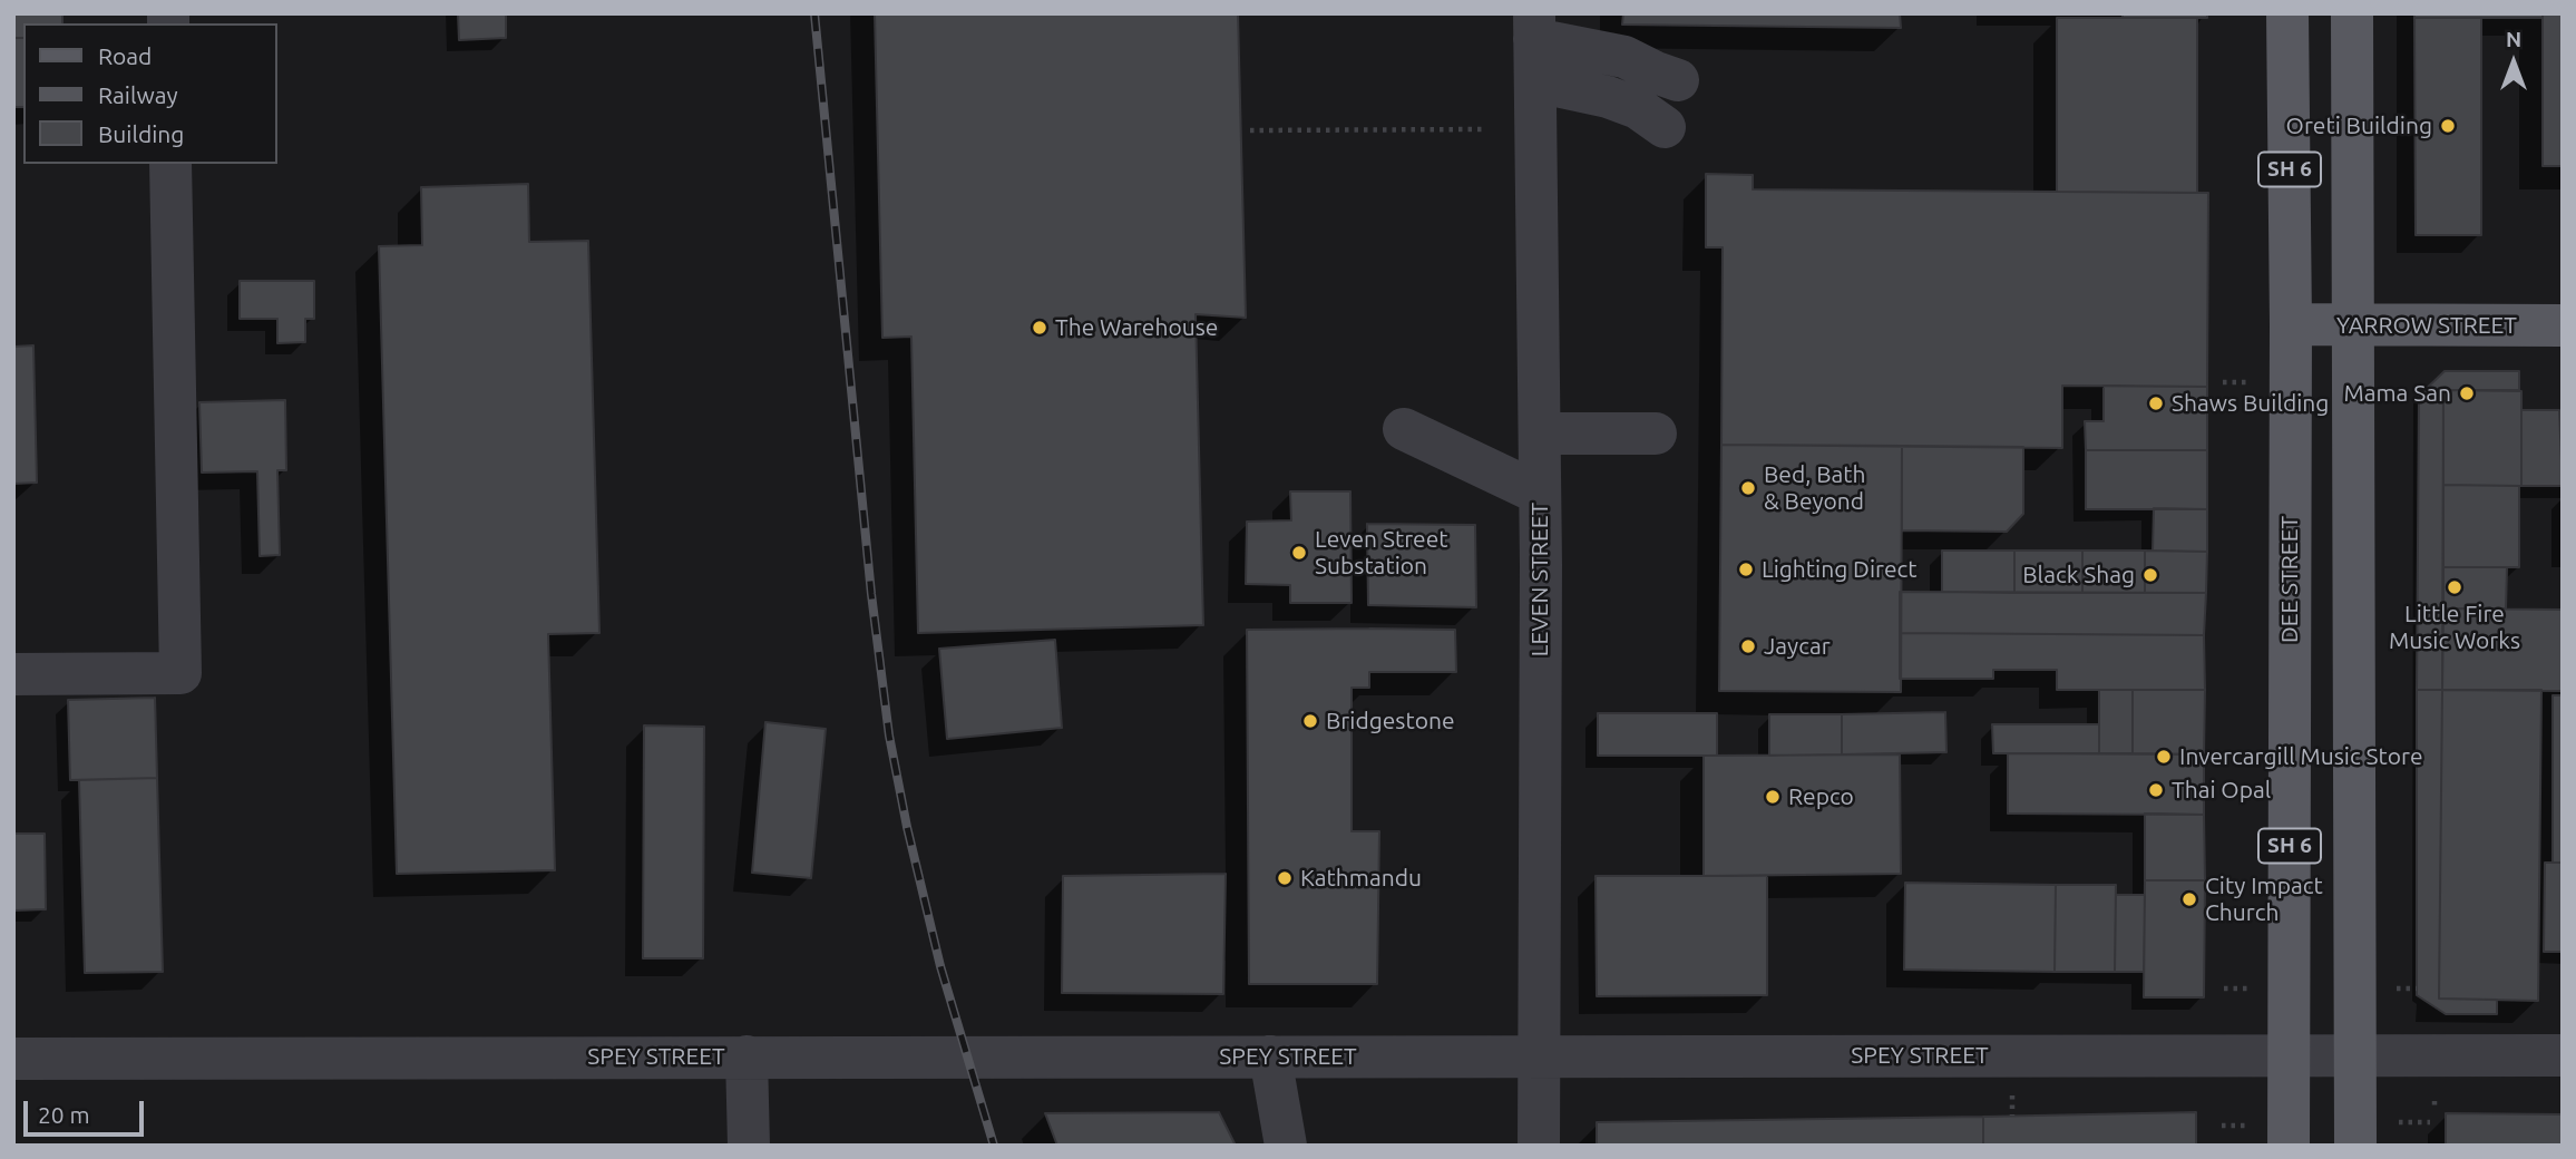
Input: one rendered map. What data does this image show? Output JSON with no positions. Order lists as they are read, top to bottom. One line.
{"streets":{"main road":["SH 6","YARROW STREET","DEE STREET"],"street":["LEVEN STREET","SPEY STREET"]},"crossings":[["SH 6","YARROW STREET"],["SH 6","SPEY STREET"],["YARROW STREET","DEE STREET"],["LEVEN STREET","SPEY STREET"],["DEE STREET","SPEY STREET"]],"places":["Oreti Building","The Warehouse","Mama San","Shaws Building","Bed, Bath & Beyond","Leven Street Substation","Lighting Direct","Black Shag","Little Fire Music Works","Jaycar","Bridgestone","Invercargill Music Store","Thai Opal","Repco","Kathmandu","City Impact Church"],"legend":["Road","Railway","Building"],"scale_bar":"20 m","north":"top"}
